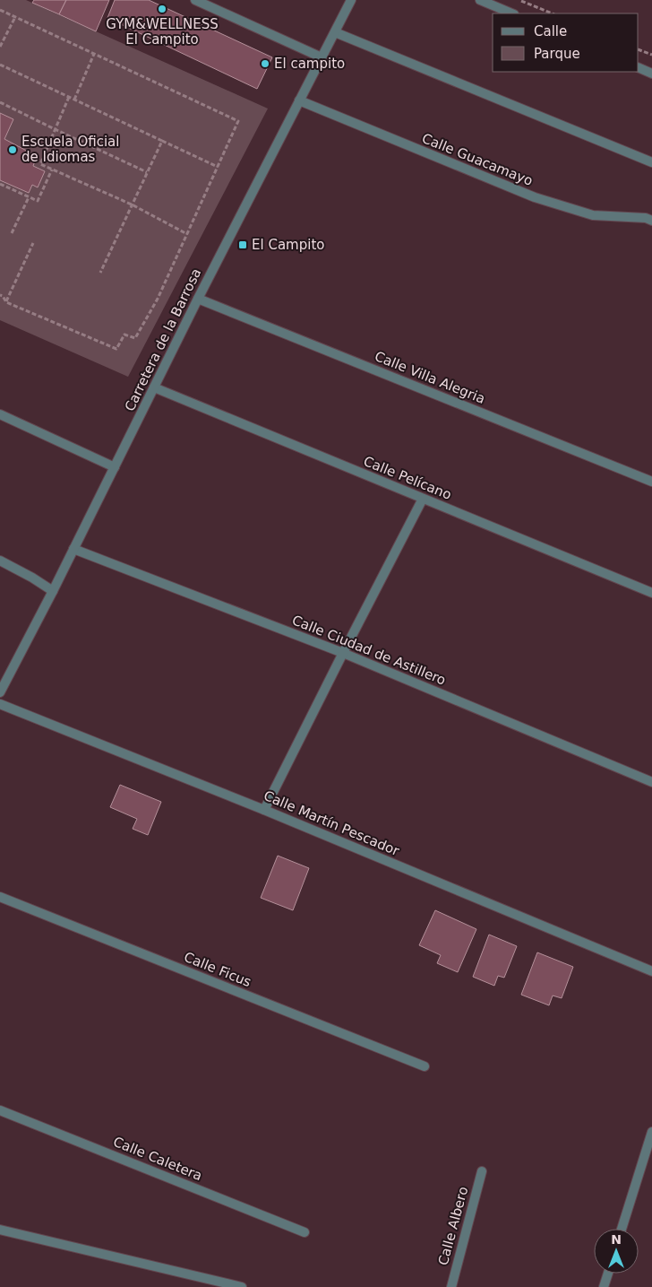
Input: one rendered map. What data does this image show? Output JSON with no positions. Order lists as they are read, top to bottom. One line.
{"streets":{"street":["Calle Guacamayo","Carretera de la Barrosa","Calle Villa Alegria","Calle Pelícano","Calle Ciudad de Astillero","Calle Martín Pescador","Calle Ficus","Calle Caletera","Calle Albero"]},"crossings":[["Calle Guacamayo","Carretera de la Barrosa"],["Carretera de la Barrosa","Calle Villa Alegria"],["Carretera de la Barrosa","Calle Pelícano"],["Carretera de la Barrosa","Calle Ciudad de Astillero"]],"places":{"other":["GYM&WELLNESS El Campito","El campito","Escuela Oficial de Idiomas"],"transit":["El Campito"]},"legend":["Calle","Parque"],"north":"top"}
